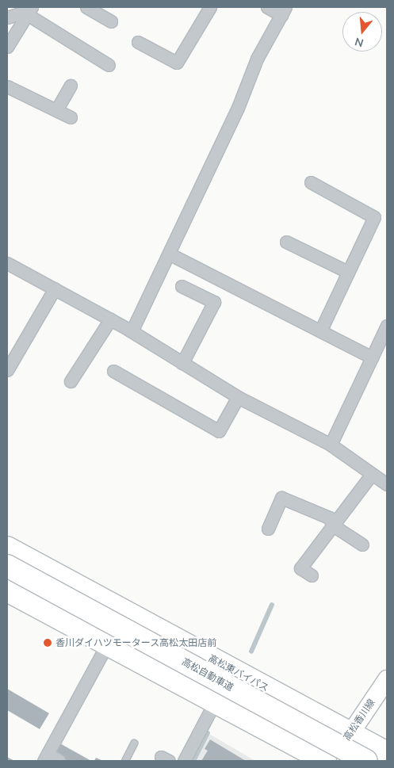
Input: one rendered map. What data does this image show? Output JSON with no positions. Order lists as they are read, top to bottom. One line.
{"streets":{"highway":["高松東バイパス","高松自動車道"],"main road":["高松香川線"]},"crossings":[["高松東バイパス","高松香川線"]],"places":["香川ダイハツモータース高松太田店前"],"north":"bottom"}
